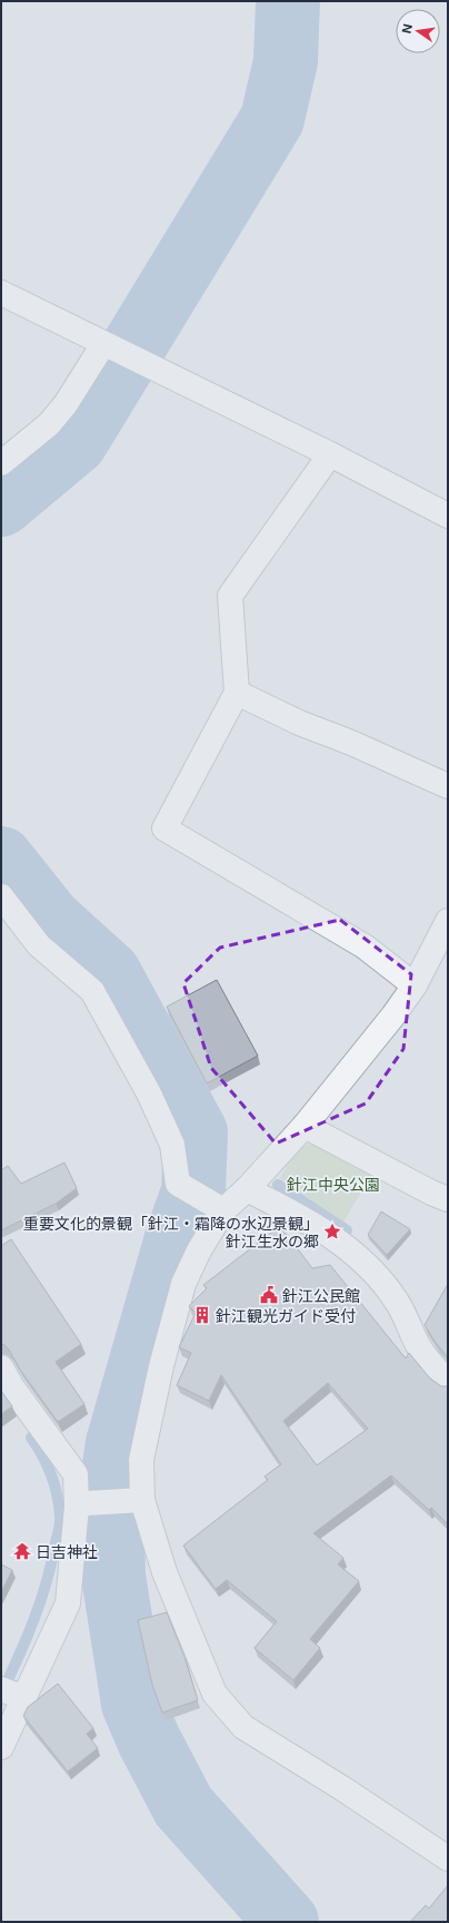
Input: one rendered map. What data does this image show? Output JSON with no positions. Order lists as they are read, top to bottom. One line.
{"parks":["針江中央公園"],"places":{"place":["重要文化的景観「針江・霜降の水辺景観」 針江生水の郷"],"public building":["針江公民館"],"building":["針江観光ガイド受付"],"temple":["日吉神社"]},"north":"left"}
